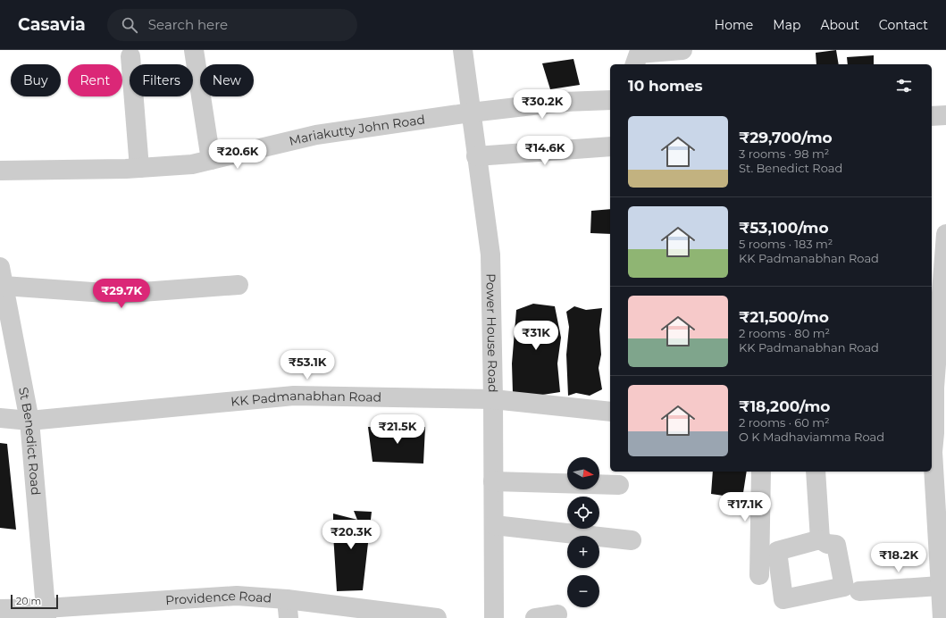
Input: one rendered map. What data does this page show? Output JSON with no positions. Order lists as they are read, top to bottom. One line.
{"streets":{"street":["Mariakutty John Road","Power House Road","KK Padmanabhan Road","St Benedict Road","Providence Road"]},"crossings":[["Mariakutty John Road","Power House Road"],["Power House Road","KK Padmanabhan Road"],["KK Padmanabhan Road","St Benedict Road"],["St Benedict Road","Providence Road"]],"scale_bar":"20 m","north":"right","page":{"header":"Casavia","search":"Search here","nav":["Home","Map","About","Contact"],"chip":["Buy","Rent","Filters","New"],"heading":"10 homes","price":["₹30.2K","₹14.6K","₹20.6K","₹29.7K","₹31K","₹53.1K","₹21.5K","₹17.1K","₹20.3K","₹18.2K"],"list":[{"name":"₹29,700/mo","note":"3 rooms · 98 m² · St. Benedict Road"},{"name":"₹53,100/mo","note":"5 rooms · 183 m² · KK Padmanabhan Road"},{"name":"₹21,500/mo","note":"2 rooms · 80 m² · KK Padmanabhan Road"},{"name":"₹18,200/mo","note":"2 rooms · 60 m² · O K Madhaviamma Road"}],"map_buttons":["+","−"],"scale":"20 m"}}
